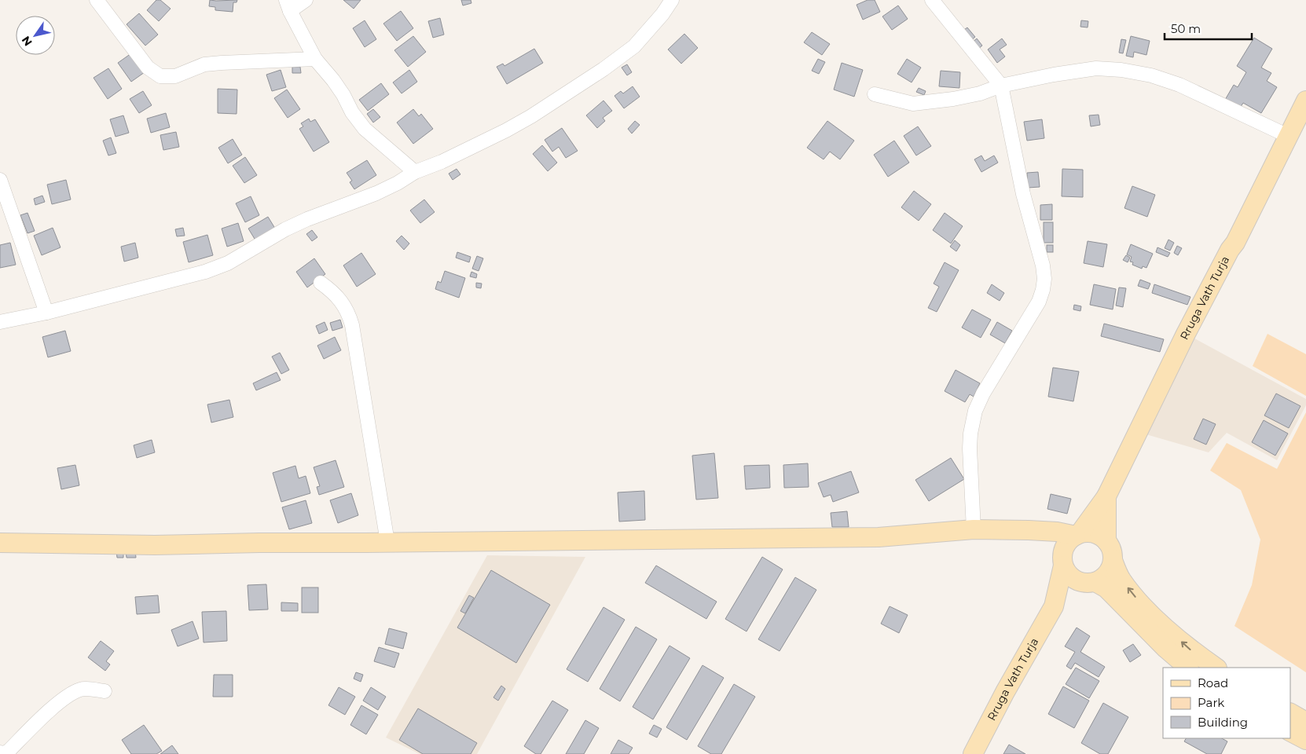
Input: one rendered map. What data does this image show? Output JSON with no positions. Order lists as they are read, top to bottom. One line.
{"streets":{"street":["Rruga Vath Turja"]},"legend":["Road","Park","Building"],"scale_bar":"50 m","north":"bottom left"}
